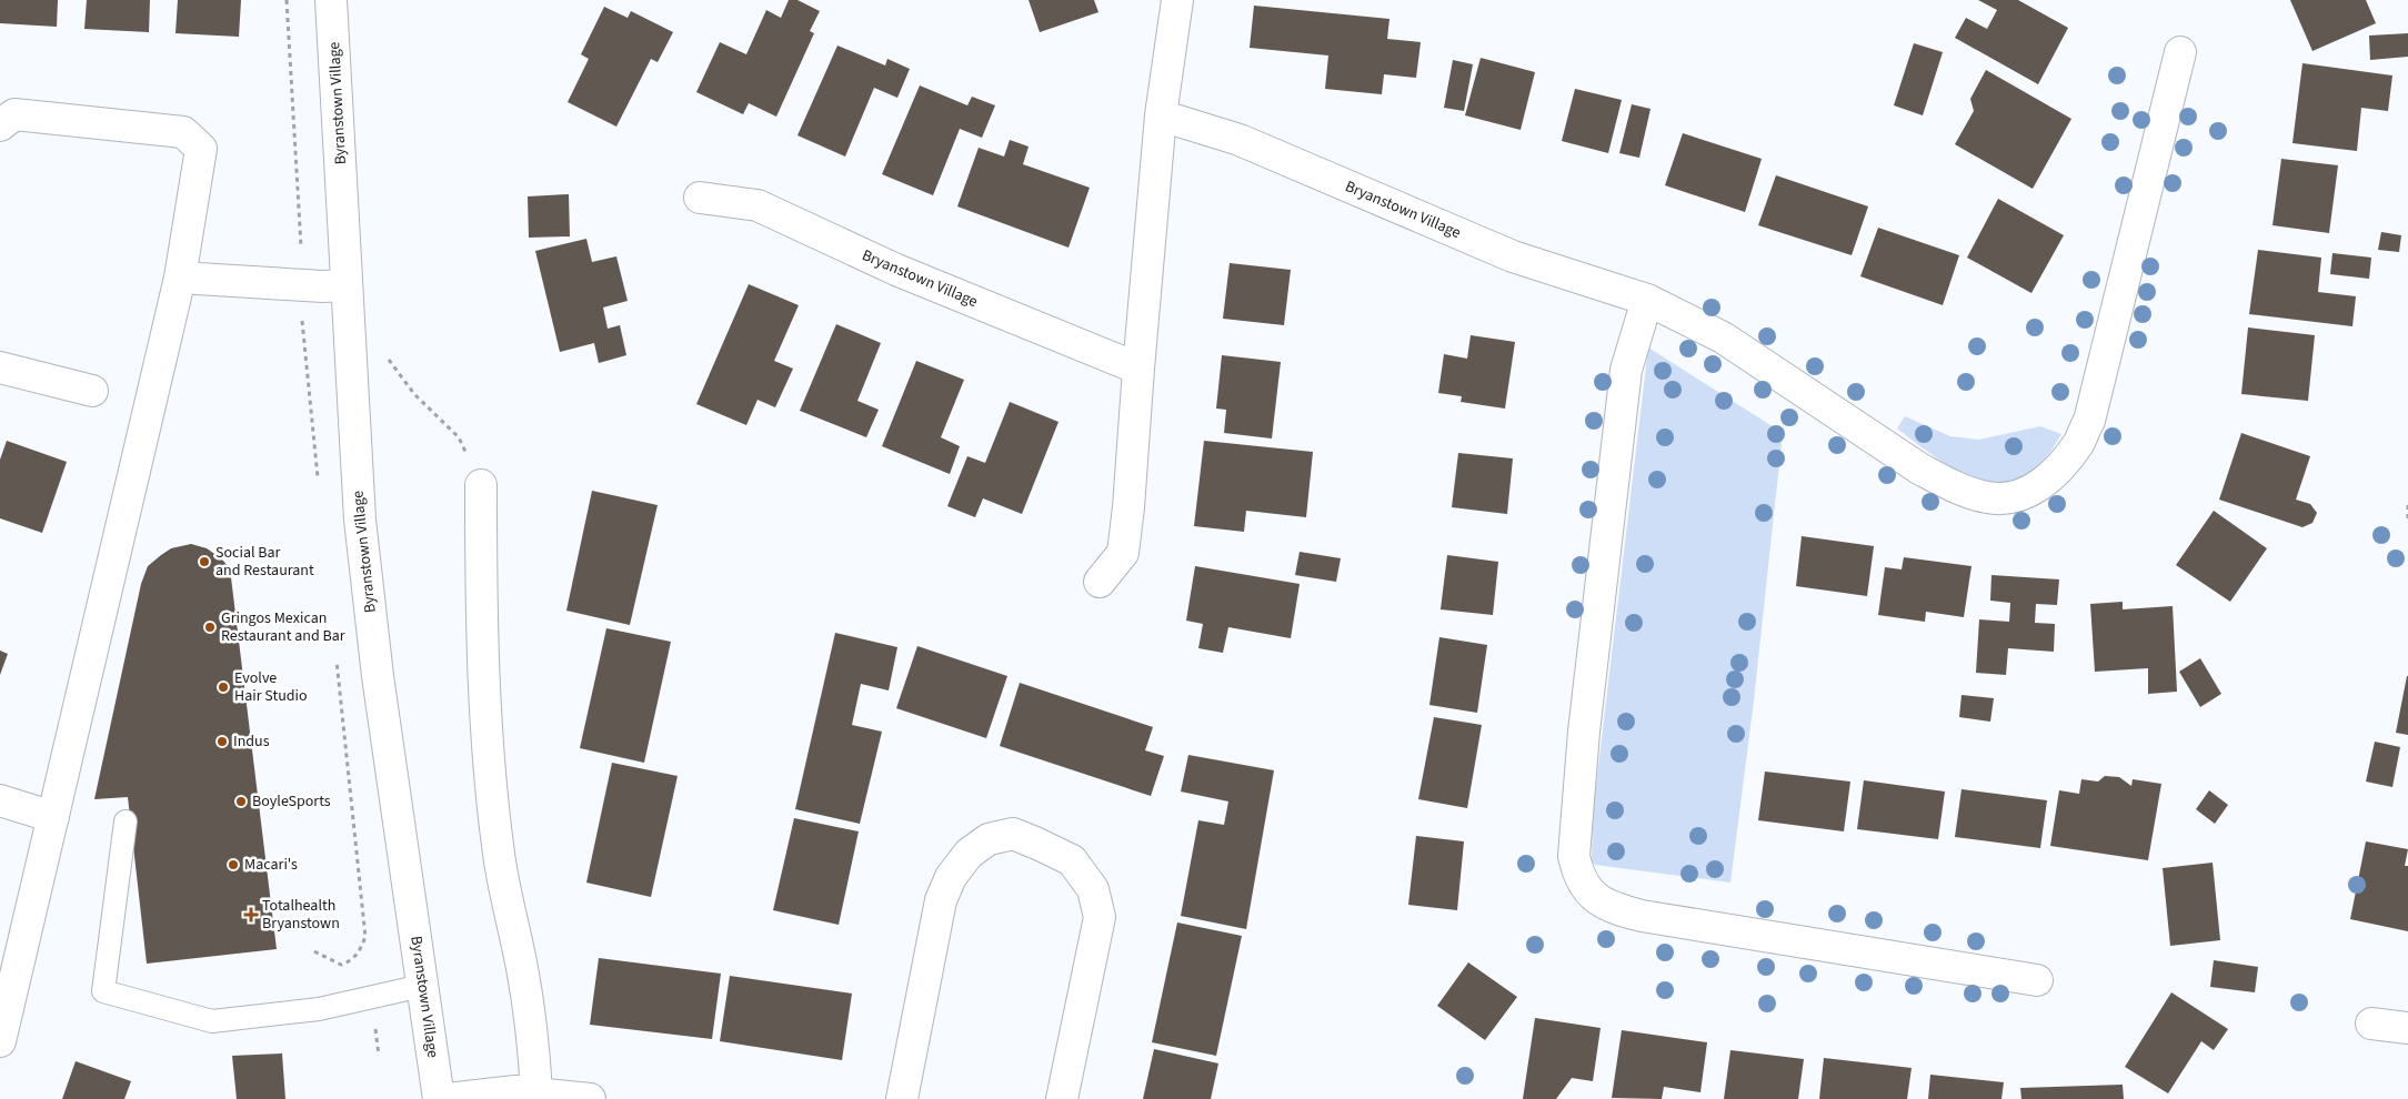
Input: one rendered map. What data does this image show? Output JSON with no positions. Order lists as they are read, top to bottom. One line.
{"streets":{"street":["Byranstown Village","Bryanstown Village"]},"places":{"other":["Social Bar and Restaurant","Gringos Mexican Restaurant and Bar","Evolve Hair Studio","Indus","BoyleSports","Macari's"],"health":["Totalhealth Bryanstown"]}}
